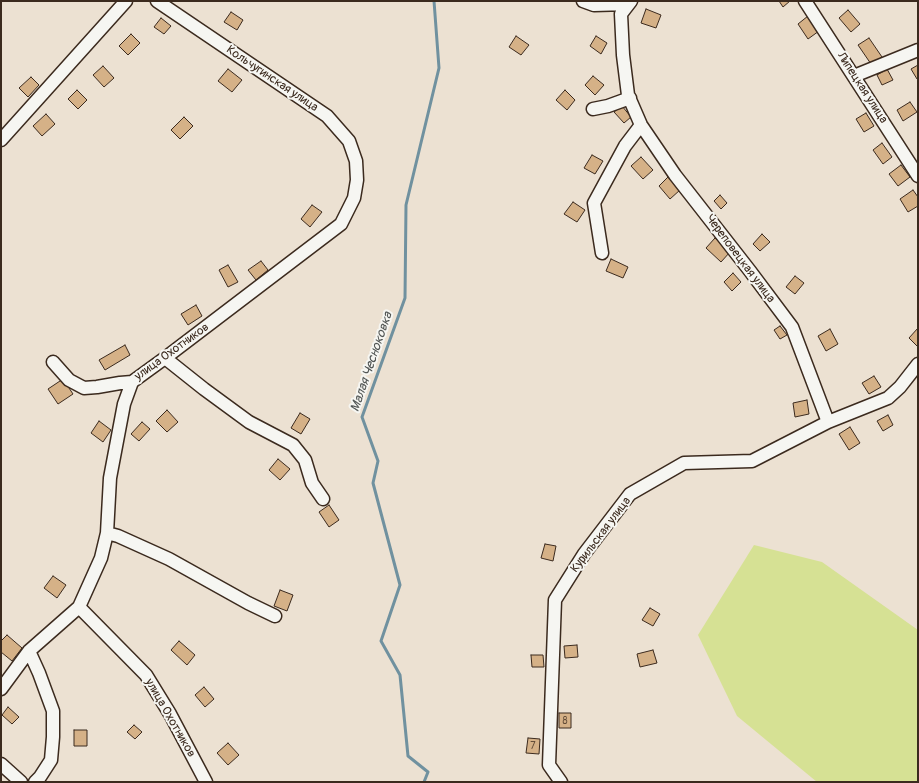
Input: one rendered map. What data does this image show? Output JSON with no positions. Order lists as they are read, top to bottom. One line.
{"streets":{"street":["Кольчугинская улица","Липецкая улица","Череповецкая улица","улица Охотников","Курильская улица"]},"crossings":[["Кольчугинская улица","улица Охотников"],["Череповецкая улица","Курильская улица"]],"water":["Малая Чесноковка"],"house_numbers":["8","7"]}
